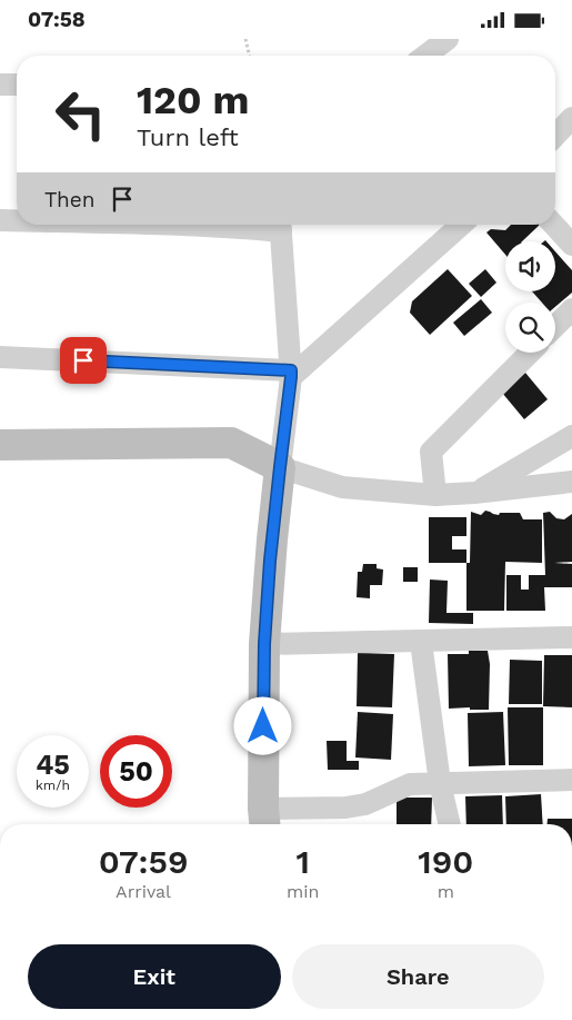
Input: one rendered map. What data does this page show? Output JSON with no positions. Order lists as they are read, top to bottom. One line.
{"page":{"status":"07:58","turn":["120 m","Turn left"],"then":"Then","speed":"45 km/h","limit":"50","eta":["07:59","Arrival","1","min","190","m"],"buttons":["Exit","Share"]}}
